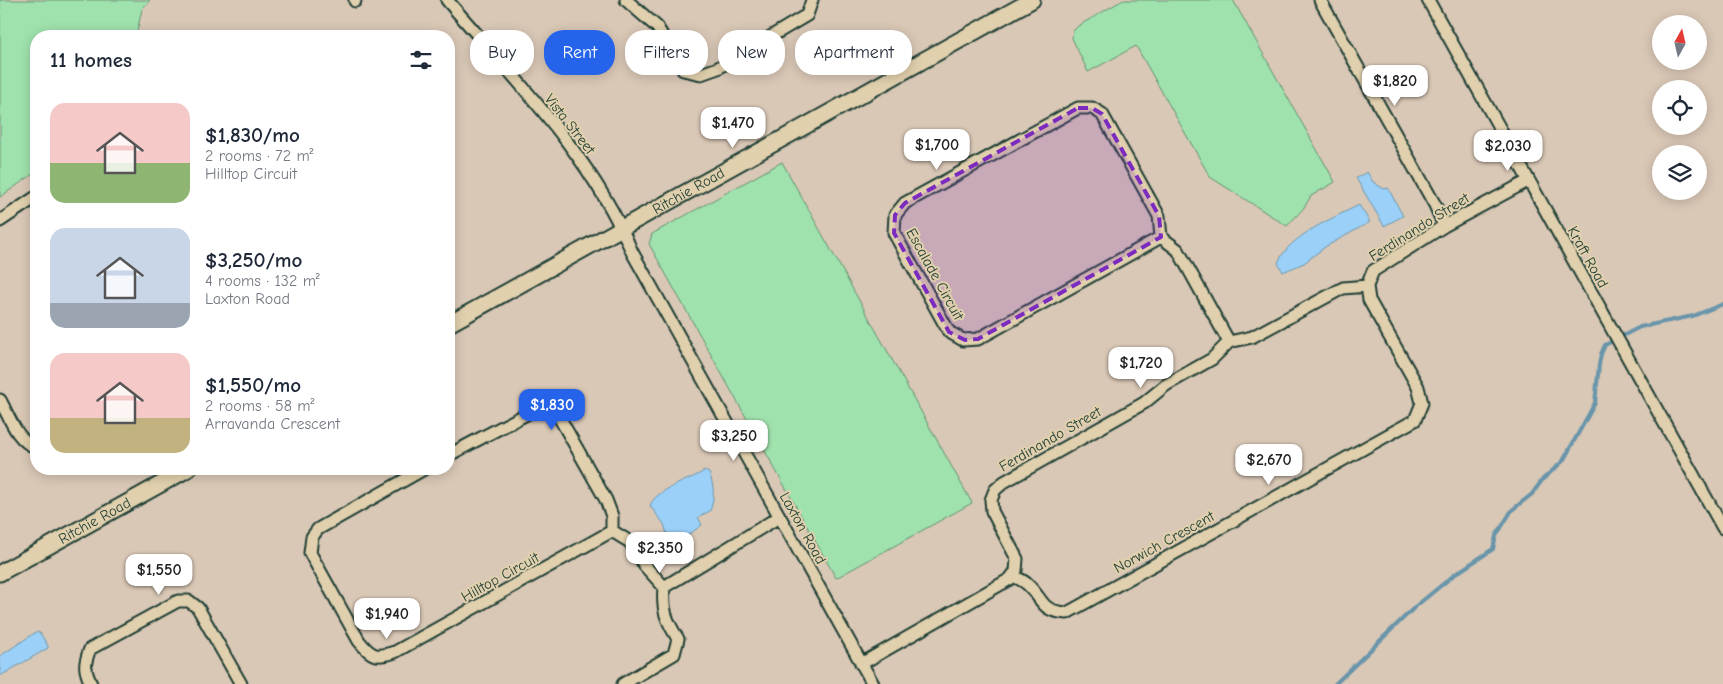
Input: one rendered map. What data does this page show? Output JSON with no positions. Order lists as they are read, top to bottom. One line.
{"streets":{"street":["Vista Street","Ritchie Road","Ferdinando Street","Kraft Road","Escalade Circuit","Laxton Road","Norwich Crescent","Hilltop Circuit"]},"crossings":[["Vista Street","Ritchie Road"],["Vista Street","Laxton Road"],["Ritchie Road","Laxton Road"],["Ferdinando Street","Kraft Road"],["Ferdinando Street","Norwich Crescent"]],"north":"top","page":{"chip":["Buy","Rent","Filters","New","Apartment"],"heading":"11 homes","price":["$1,820","$1,470","$1,700","$2,030","$1,720","$1,830","$3,250","$2,670","$2,350","$1,550","$1,940"],"list":[{"name":"$1,830/mo","note":"2 rooms · 72 m² · Hilltop Circuit"},{"name":"$3,250/mo","note":"4 rooms · 132 m² · Laxton Road"},{"name":"$1,550/mo","note":"2 rooms · 58 m² · Arravanda Crescent"}]}}
